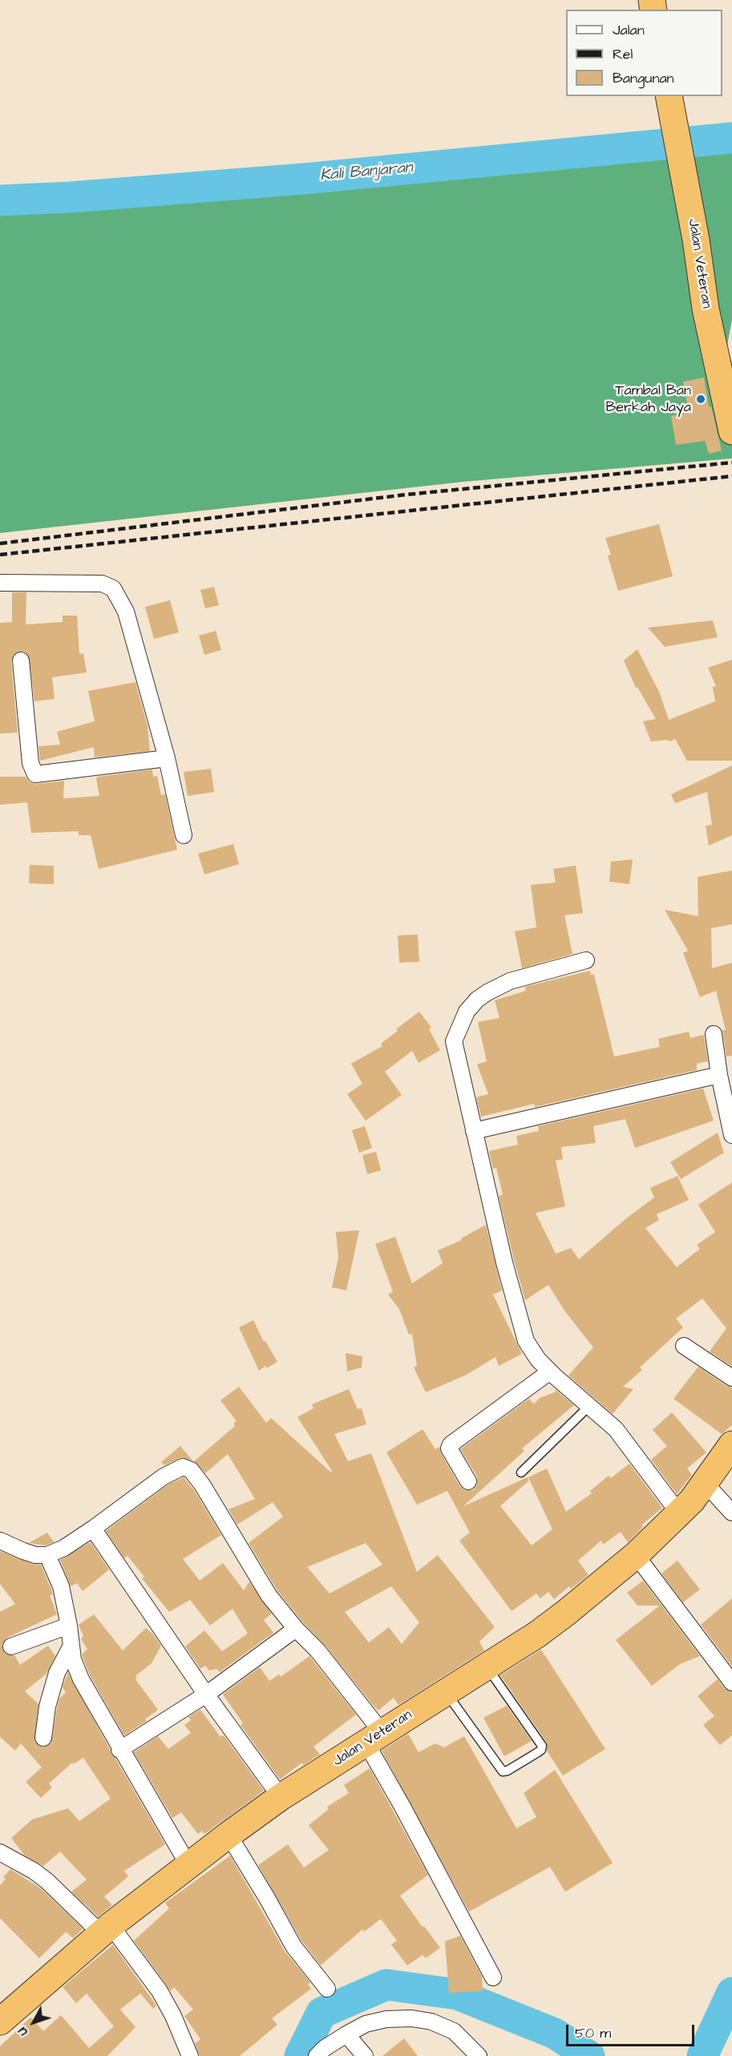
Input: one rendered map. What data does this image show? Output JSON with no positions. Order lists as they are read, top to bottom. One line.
{"streets":{"highway":["Jalan Veteran"]},"water":["Kali Banjaran"],"places":["Tambal Ban Berkah Jaya"],"legend":["Jalan","Rel","Bangunan"],"scale_bar":"50 m","north":"bottom left"}
